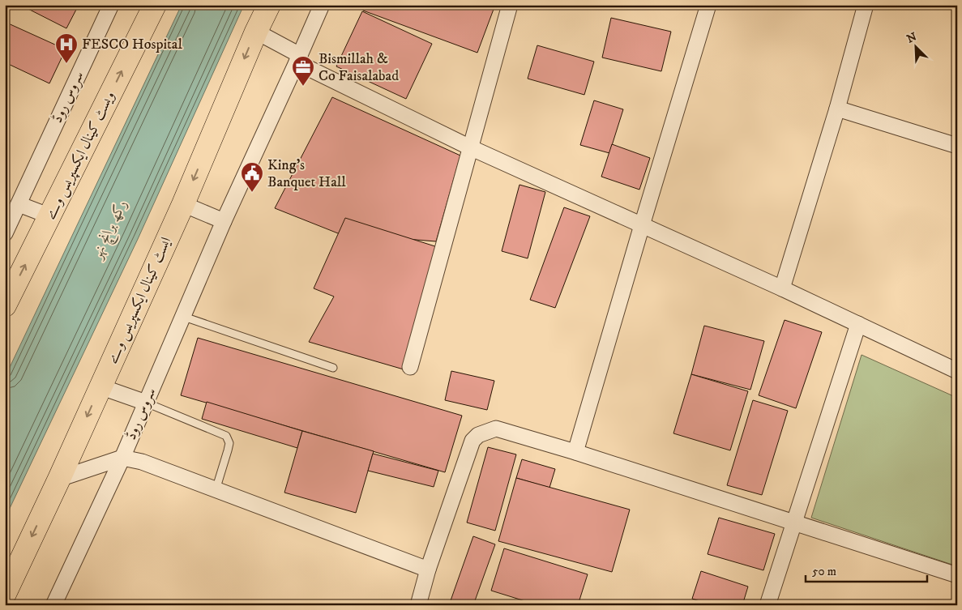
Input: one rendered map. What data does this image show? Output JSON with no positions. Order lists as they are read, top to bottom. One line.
{"streets":{"main road":["ویسٹ کینال ایکسپریس وے","ایسٹ کینال ایکسپریس وے"],"street":["سروس روڈ"]},"one_way":["ویسٹ کینال ایکسپریس وے","ایسٹ کینال ایکسپریس وے"],"water":["رکھ برانچ نہر"],"places":{"hospital":["FESCO Hospital"],"office":["Bismillah & Co Faisalabad"],"public building":["King's Banquet Hall"]},"scale_bar":"50 m","north":"top left"}
